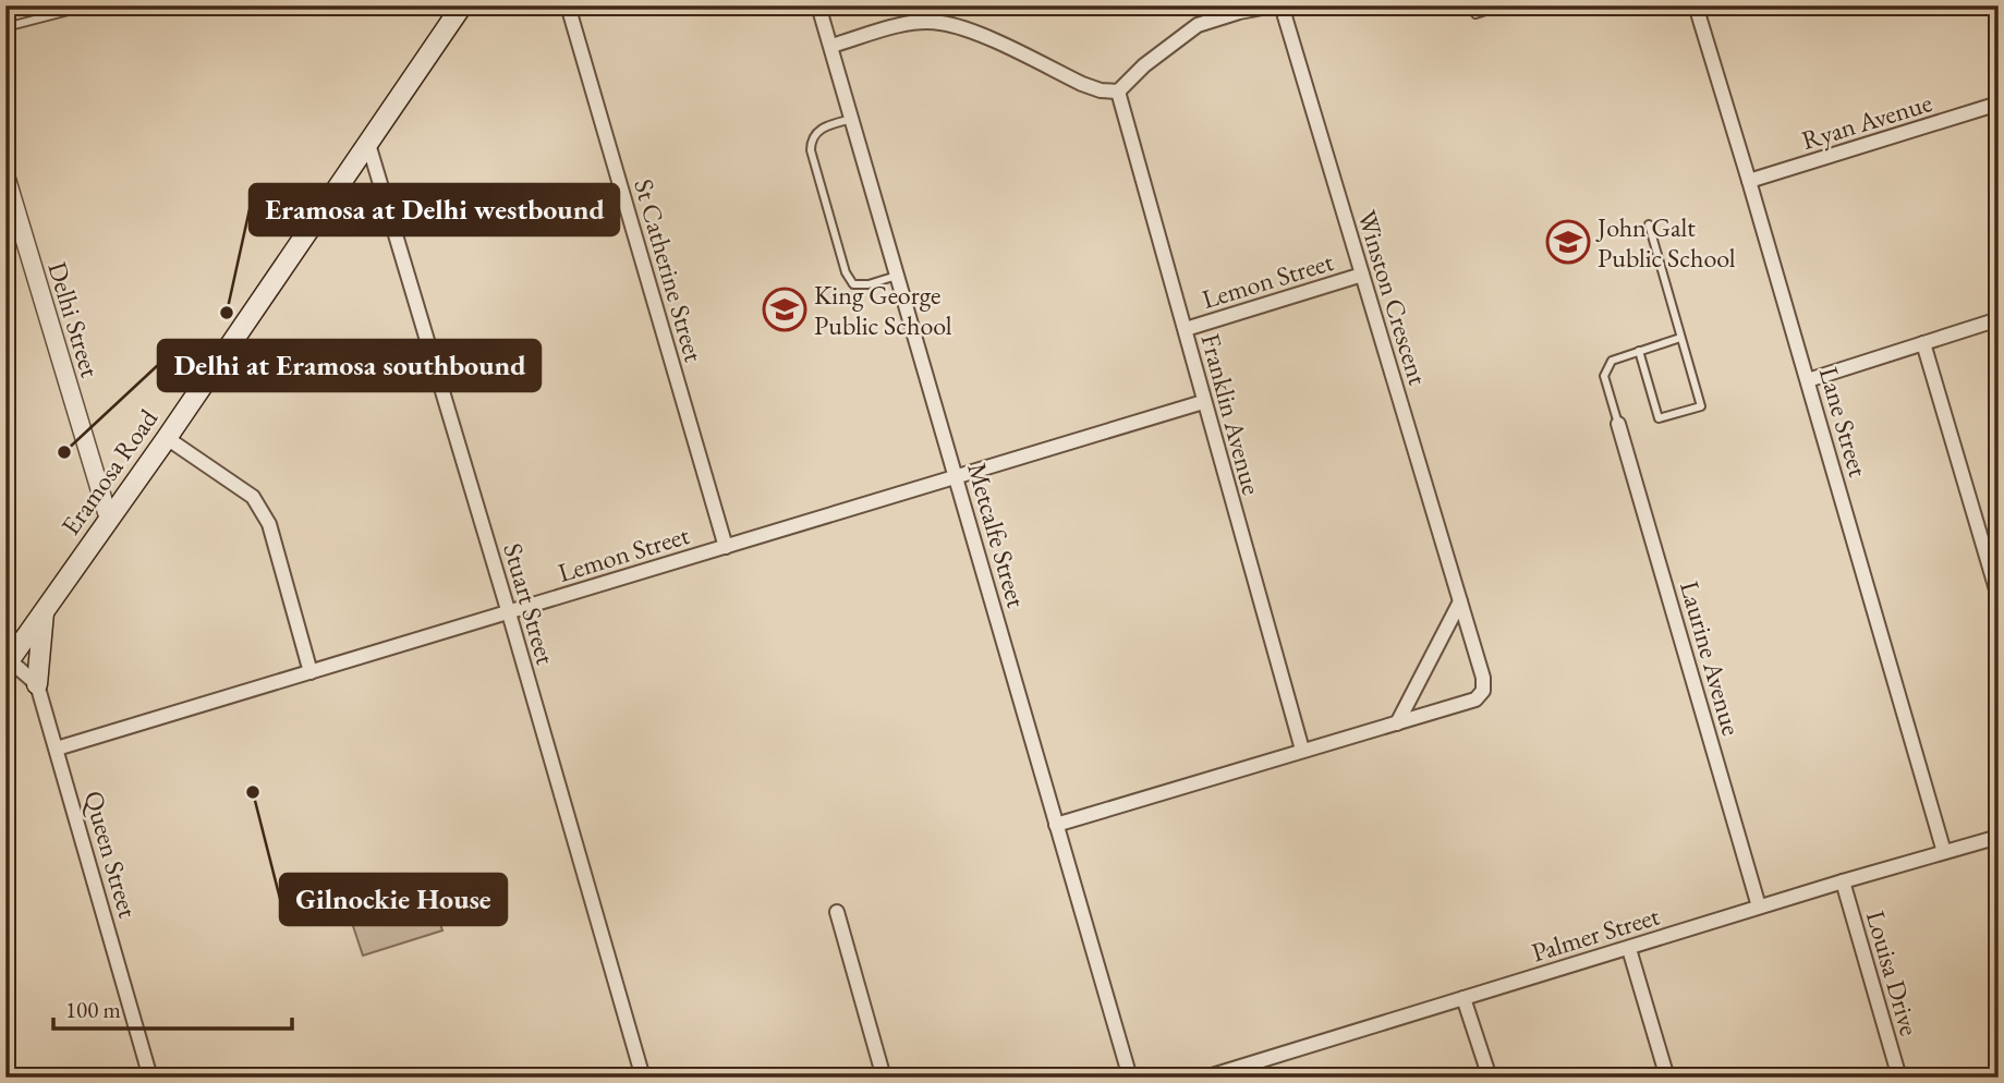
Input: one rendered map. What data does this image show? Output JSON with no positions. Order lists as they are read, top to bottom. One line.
{"streets":{"main road":["Eramosa Road"],"street":["Ryan Avenue","St Catherine Street","Lemon Street","Winston Crescent","Delhi Street","Franklin Avenue","Lane Street","Metcalfe Street","Stuart Street","Laurine Avenue","Queen Street","Palmer Street","Louisa Drive"]},"crossings":[["Ryan Avenue","Lane Street"],["St Catherine Street","Lemon Street"],["Lemon Street","Winston Crescent"],["Lemon Street","Franklin Avenue"],["Lemon Street","Metcalfe Street"],["Lemon Street","Stuart Street"],["Lemon Street","Queen Street"],["Winston Crescent","Franklin Avenue"],["Winston Crescent","Metcalfe Street"],["Delhi Street","Eramosa Road"],["Lane Street","Palmer Street"],["Eramosa Road","Stuart Street"],["Laurine Avenue","Palmer Street"],["Palmer Street","Louisa Drive"]],"places":{"school or university":["John Galt Public School","King George Public School"],"other":["Eramosa at Delhi westbound","Delhi at Eramosa southbound","Gilnockie House"]},"scale_bar":"100 m"}
